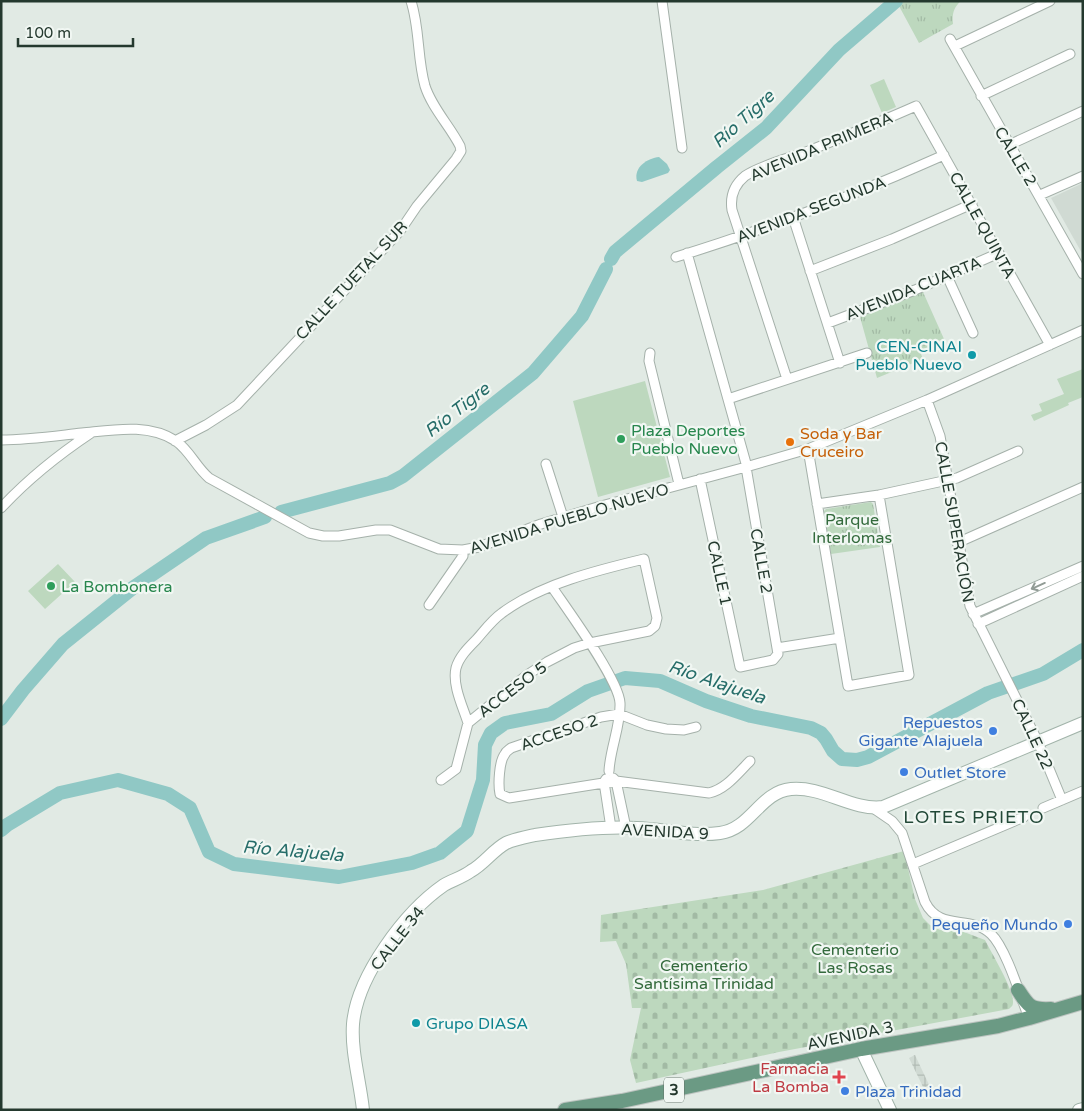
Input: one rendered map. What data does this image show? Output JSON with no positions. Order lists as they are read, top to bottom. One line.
{"streets":{"main road":["AVENIDA 3","3"],"street":["AVENIDA PRIMERA","CALLE 2","AVENIDA SEGUNDA","CALLE QUINTA","CALLE TUETAL SUR","AVENIDA CUARTA","AVENIDA PUEBLO NUEVO","CALLE SUPERACIÓN","CALLE 1","ACCESO 5","ACCESO 2","CALLE 22","AVENIDA 9","CALLE 34"]},"crossings":[["AVENIDA PRIMERA","AVENIDA SEGUNDA"],["AVENIDA PRIMERA","CALLE QUINTA"],["CALLE 2","AVENIDA SEGUNDA"],["CALLE 2","AVENIDA PUEBLO NUEVO"],["CALLE 2","CALLE 1"],["AVENIDA SEGUNDA","CALLE QUINTA"],["CALLE QUINTA","AVENIDA CUARTA"],["CALLE QUINTA","AVENIDA PUEBLO NUEVO"],["CALLE TUETAL SUR","AVENIDA PUEBLO NUEVO"],["AVENIDA PUEBLO NUEVO","CALLE SUPERACIÓN"],["AVENIDA PUEBLO NUEVO","CALLE 1"],["CALLE SUPERACIÓN","CALLE 22"],["CALLE 22","AVENIDA 9"],["AVENIDA 9","CALLE 34"]],"districts":["LOTES PRIETO"],"water":["Río Tigre","Río Alajuela"],"parks":["Parque Interlomas","Cementerio Las Rosas","Cementerio Santísima Trinidad"],"places":{"other":["CEN-CINAI Pueblo Nuevo","Plaza Deportes Pueblo Nuevo","Soda y Bar Cruceiro","La Bombonera","Repuestos Gigante Alajuela","Outlet Store","Pequeño Mundo","Grupo DIASA","Plaza Trinidad"],"health":["Farmacia La Bomba"]},"scale_bar":"100 m"}
